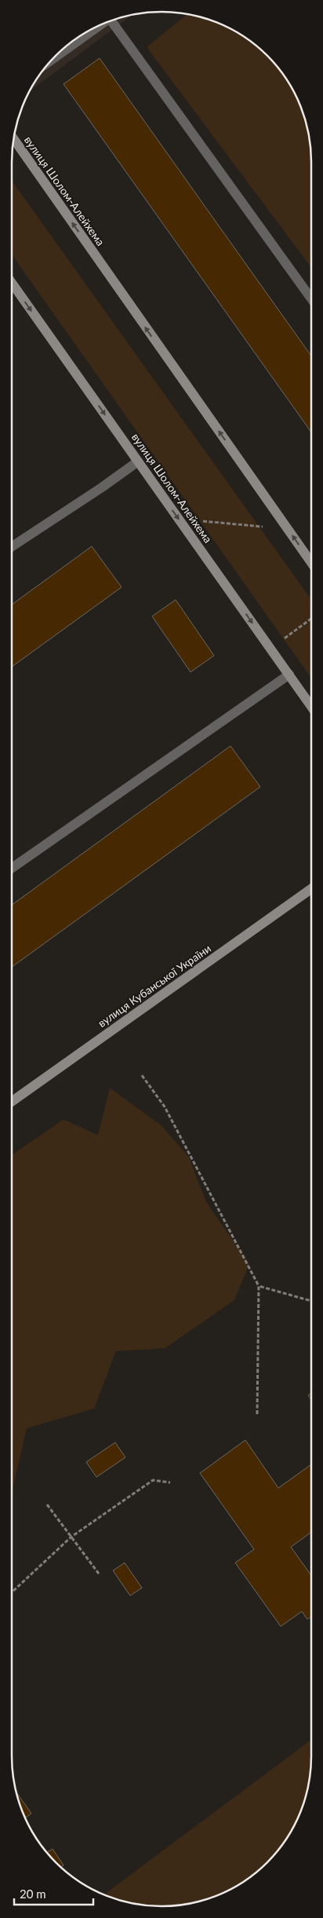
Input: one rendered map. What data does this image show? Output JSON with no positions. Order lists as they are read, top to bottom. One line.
{"streets":{"street":["вулиця Шолом-Алейхема","вулиця Кубанської України"]},"scale_bar":"20 m"}
